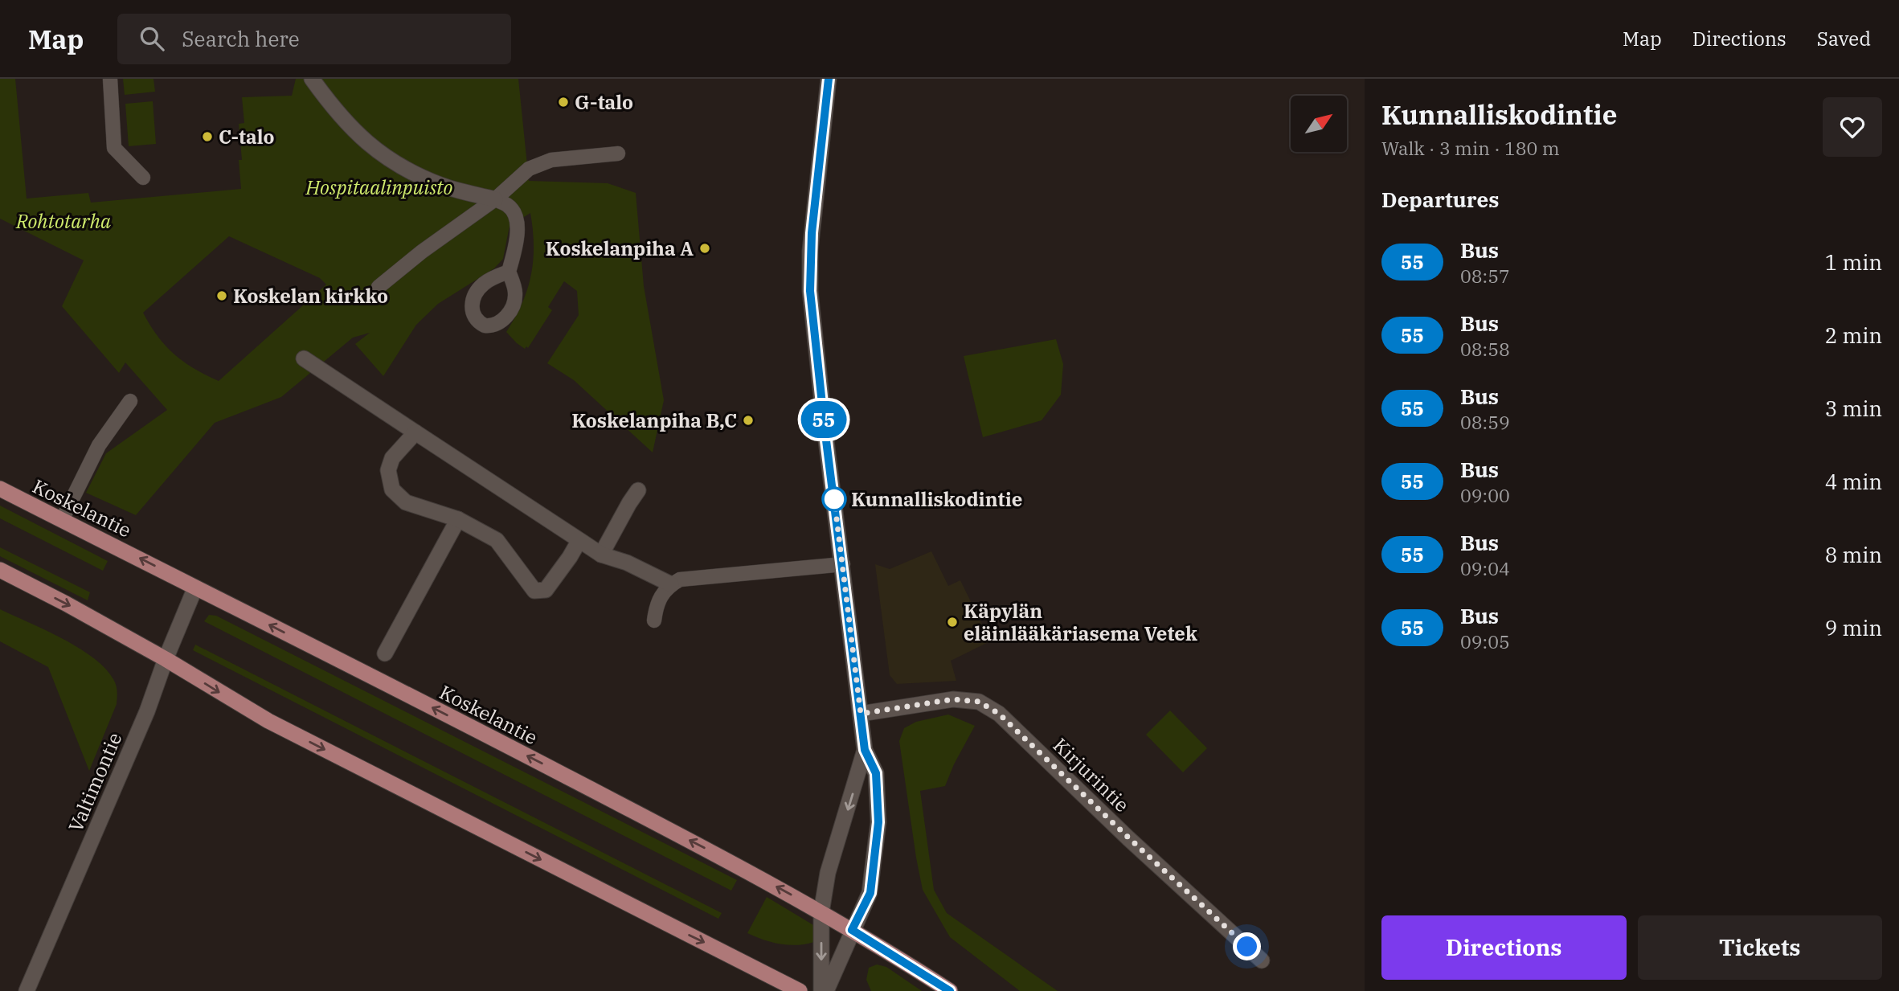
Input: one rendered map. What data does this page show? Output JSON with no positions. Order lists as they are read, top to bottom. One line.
{"streets":{"main road":["Koskelantie"],"street":["Kirjurintie","Valtimontie"]},"crossings":[["Koskelantie","Valtimontie"]],"parks":["Hospitaalinpuisto","Rohtotarha"],"places":["G-talo","C-talo","Koskelanpiha A","Koskelan kirkko","Koskelanpiha B,C","Kunnalliskodintie","Käpylän eläinlääkäriasema Vetek"],"lines":["bus line 55"],"north":"top right","page":{"header":"Map","search":"Search here","nav":["Map","Directions","Saved"],"on_map":"55","heading":[["Kunnalliskodintie","Walk · 3 min · 180 m"],"Departures"],"list":[{"mark":"55","name":"Bus","note":"08:57","value":"1 min"},{"mark":"55","name":"Bus","note":"08:58","value":"2 min"},{"mark":"55","name":"Bus","note":"08:59","value":"3 min"},{"mark":"55","name":"Bus","note":"09:00","value":"4 min"},{"mark":"55","name":"Bus","note":"09:04","value":"8 min"},{"mark":"55","name":"Bus","note":"09:05","value":"9 min"}],"buttons":["Directions","Tickets"]}}
